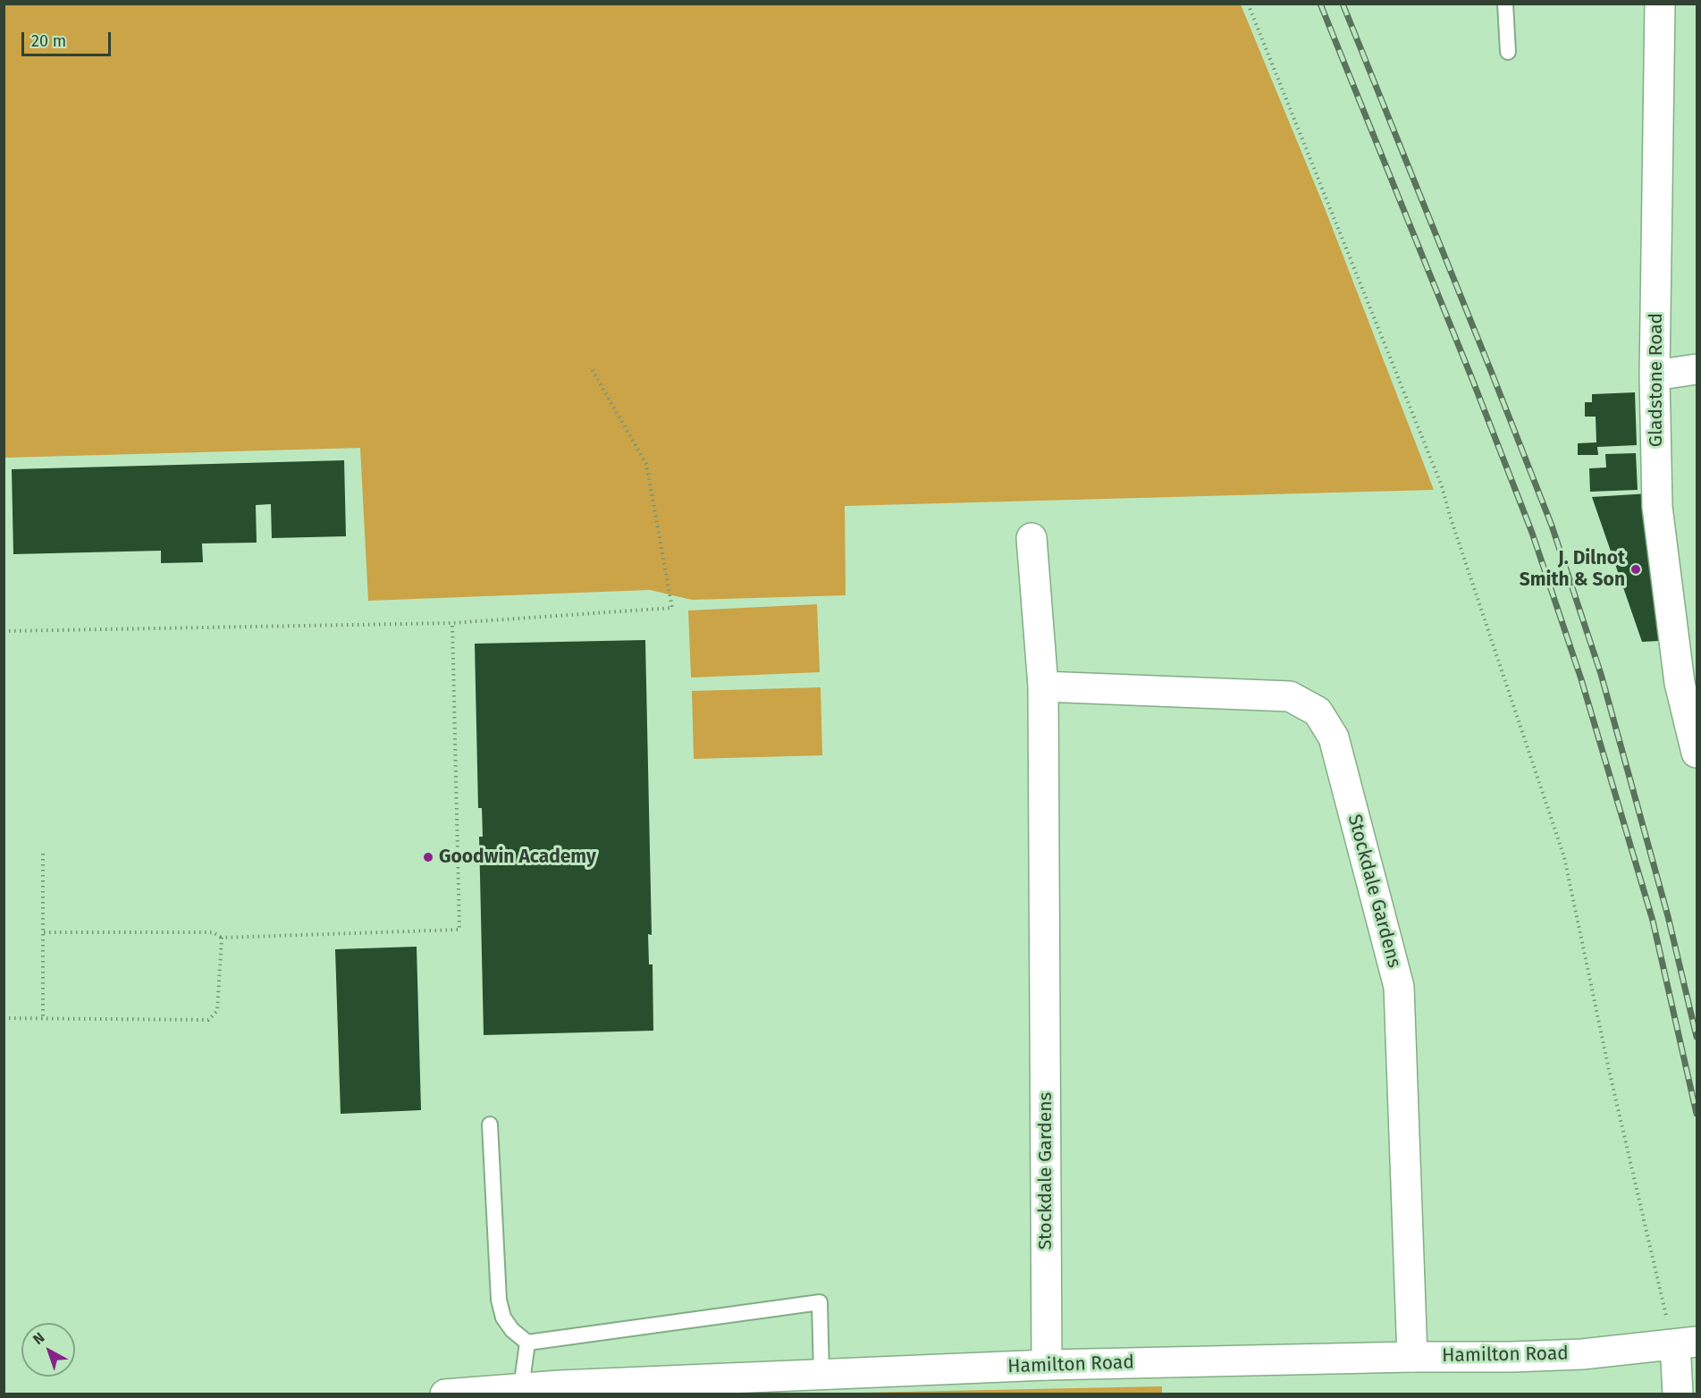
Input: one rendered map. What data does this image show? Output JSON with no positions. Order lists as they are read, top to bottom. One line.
{"streets":{"street":["Gladstone Road","Stockdale Gardens","Hamilton Road"]},"crossings":[["Stockdale Gardens","Hamilton Road"]],"places":["J. Dilnot Smith & Son","Goodwin Academy"],"scale_bar":"20 m","north":"top left"}
